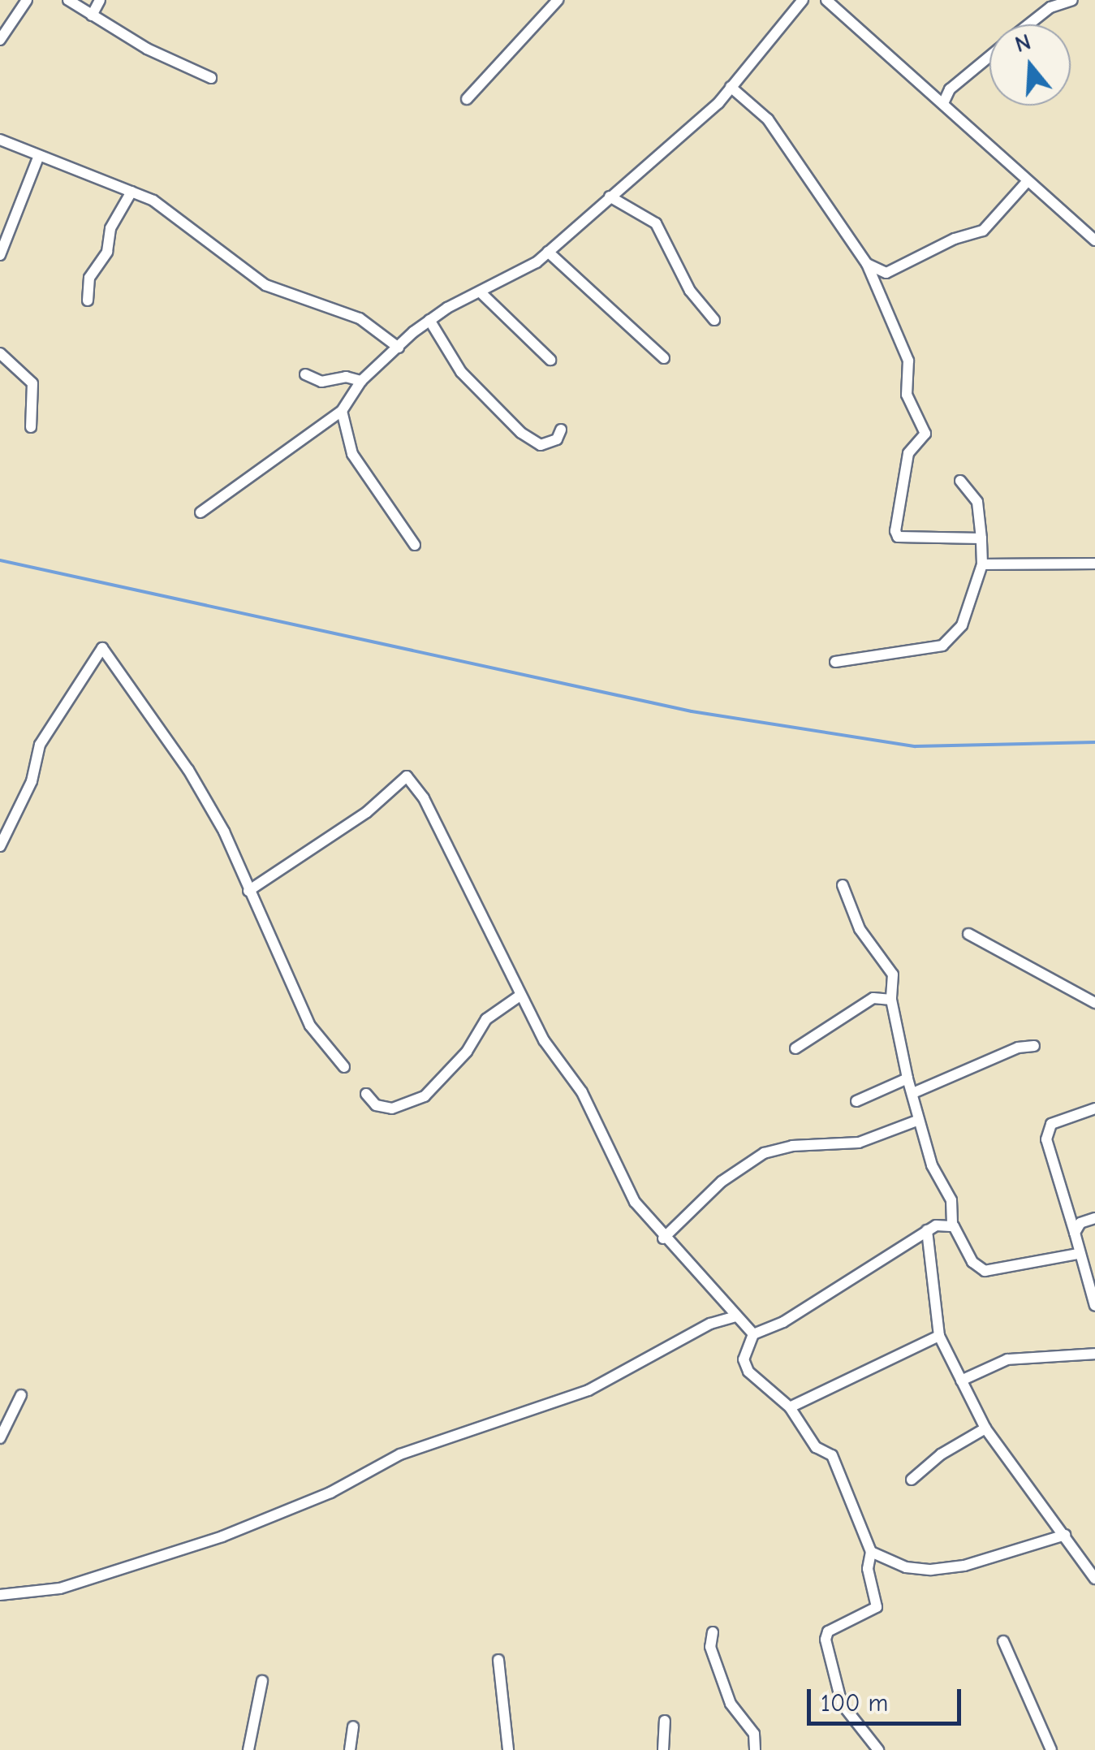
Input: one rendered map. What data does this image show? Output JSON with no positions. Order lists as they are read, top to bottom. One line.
{"scale_bar":"100 m","north":"top"}
